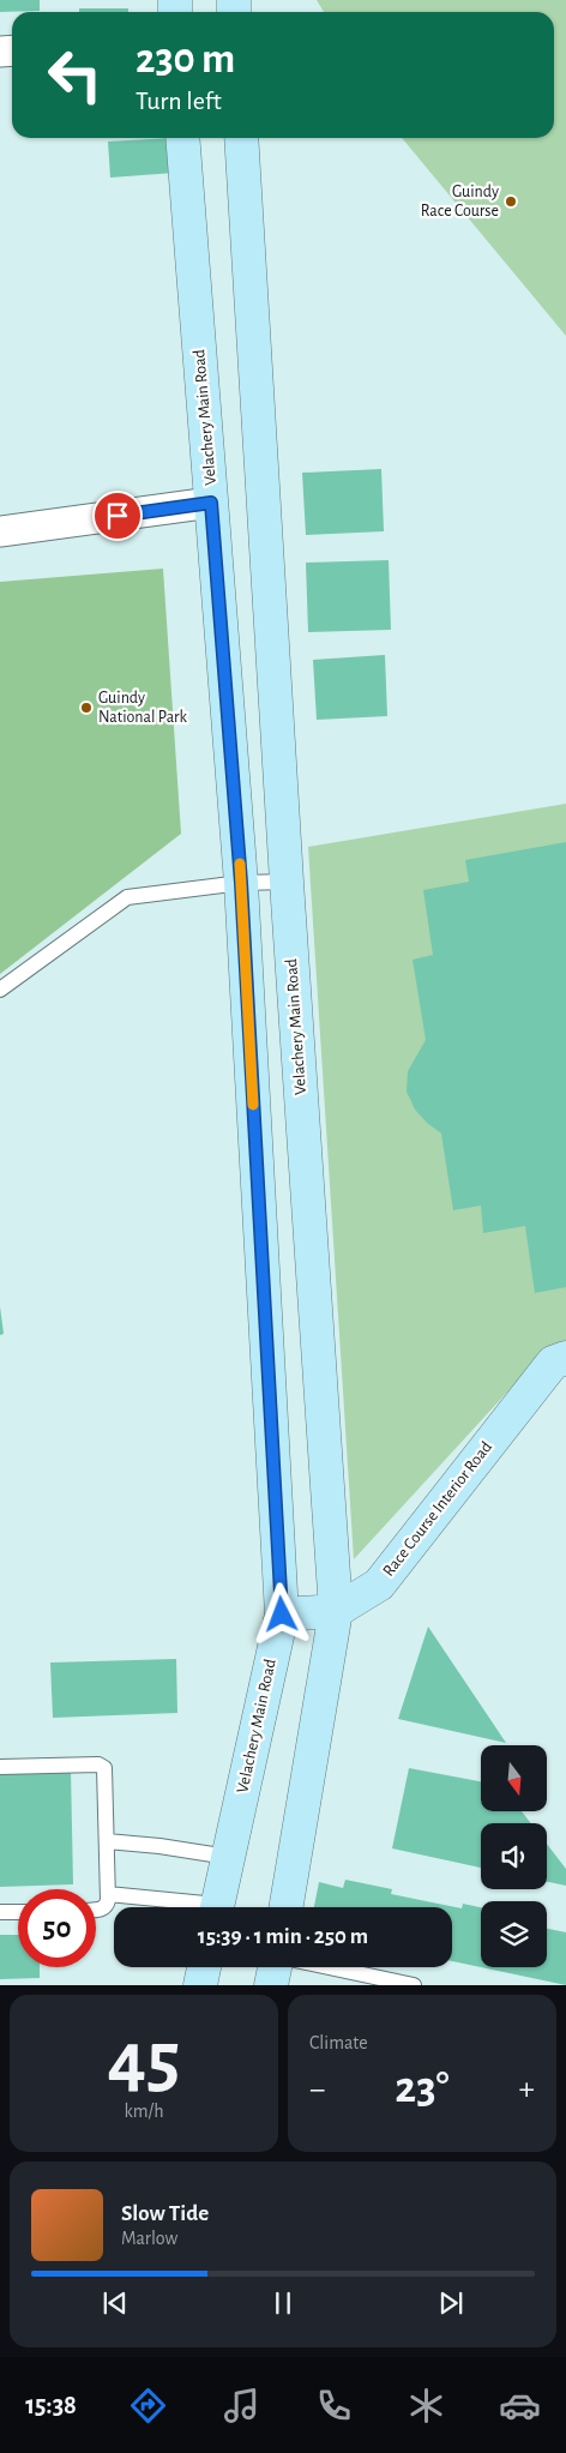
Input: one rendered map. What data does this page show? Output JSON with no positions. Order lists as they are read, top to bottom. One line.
{"streets":{"main road":["Velachery Main Road","Race Course Interior Road"]},"crossings":[["Velachery Main Road","Race Course Interior Road"]],"places":["Guindy Race Course","Guindy National Park"],"north":"bottom","page":{"turn":["230 m","Turn left"],"limit":"50","trip":"15:39 · 1 min · 250 m","tile":[["45","km/h"],"Climate"],"heat":["−","23°","+"],"song":["Slow Tide","Marlow"],"tabs":"15:38"}}
